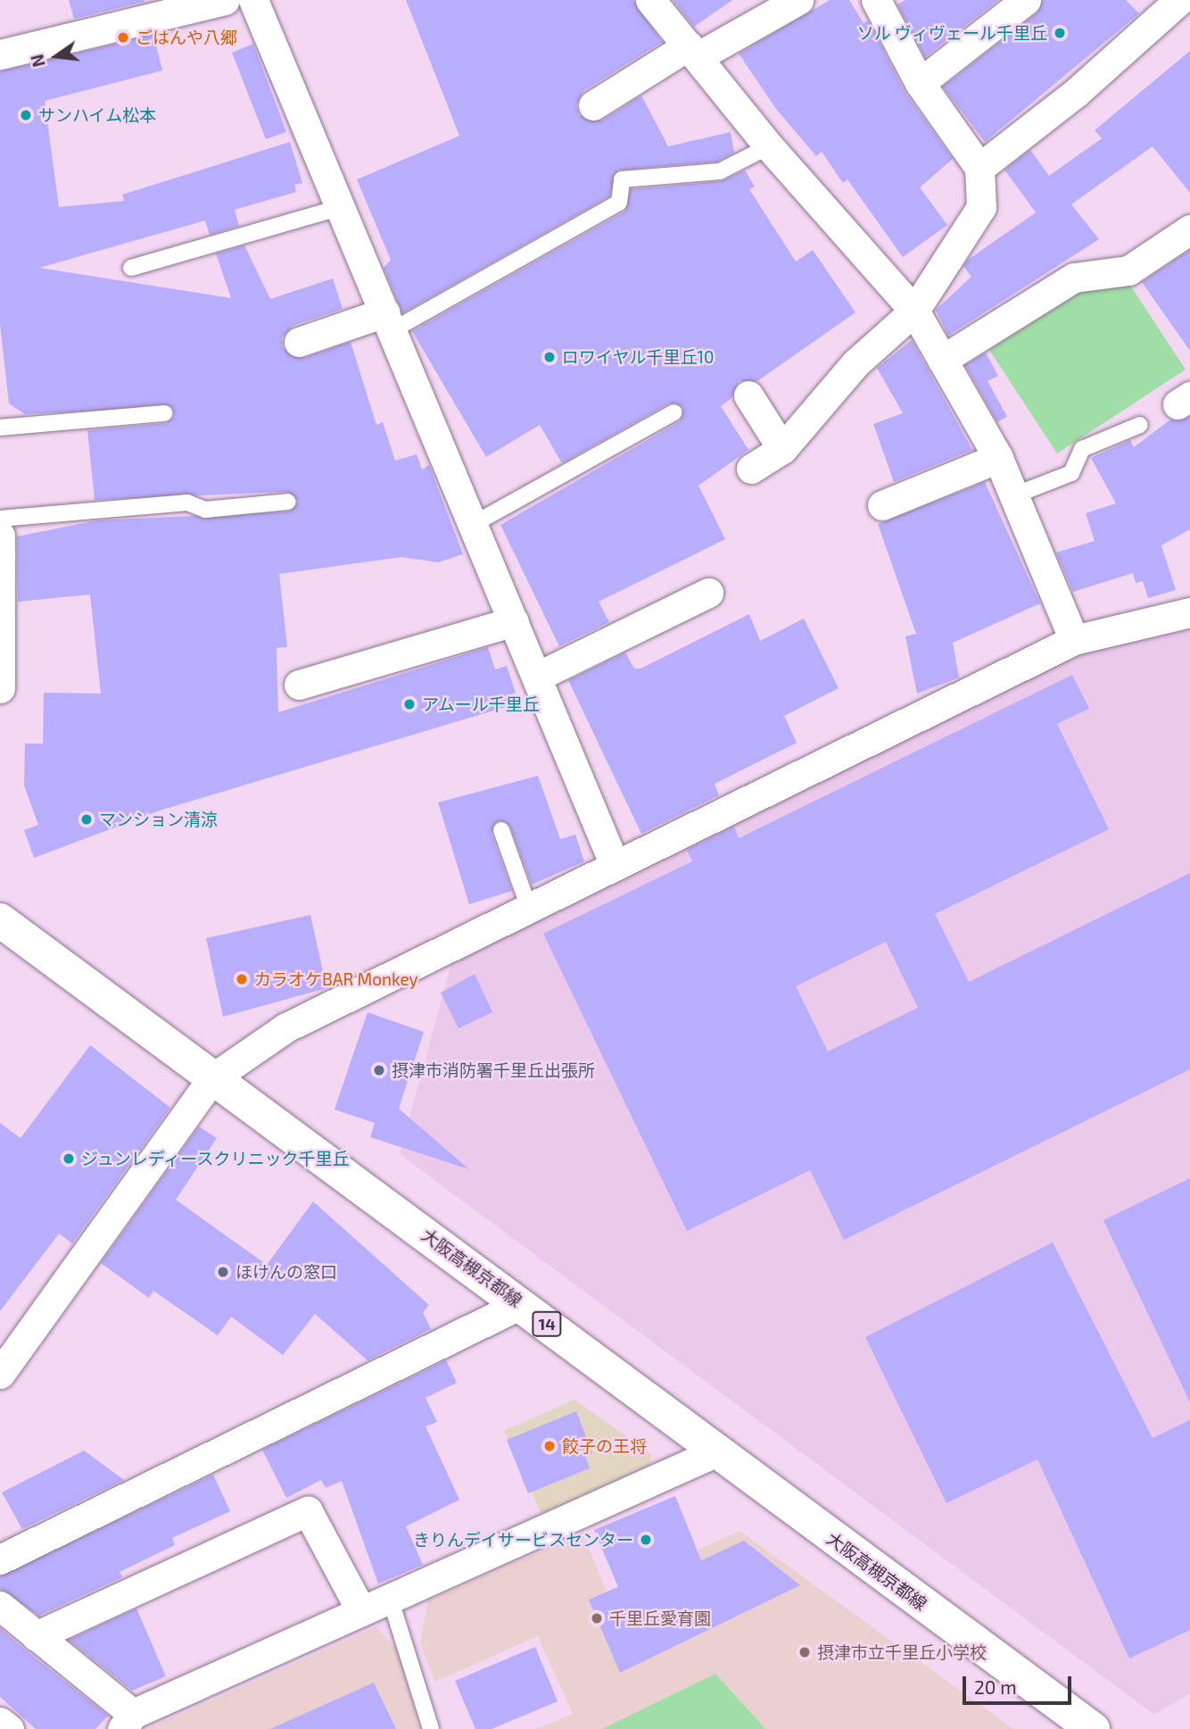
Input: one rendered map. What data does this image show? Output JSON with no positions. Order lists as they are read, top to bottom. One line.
{"streets":{"main road":["大阪高槻京都線","14"]},"places":["ソル ヴィヴェール千里丘","ごはんや八郷","サンハイム松本","ロワイヤル千里丘10","アムール千里丘","マンション清涼","カラオケBAR Monkey","摂津市消防署千里丘出張所","ジュンレディースクリニック千里丘","ほけんの窓口","餃子の王将","きりんデイサービスセンター","千里丘愛育園","摂津市立千里丘小学校"],"scale_bar":"20 m","north":"left"}
